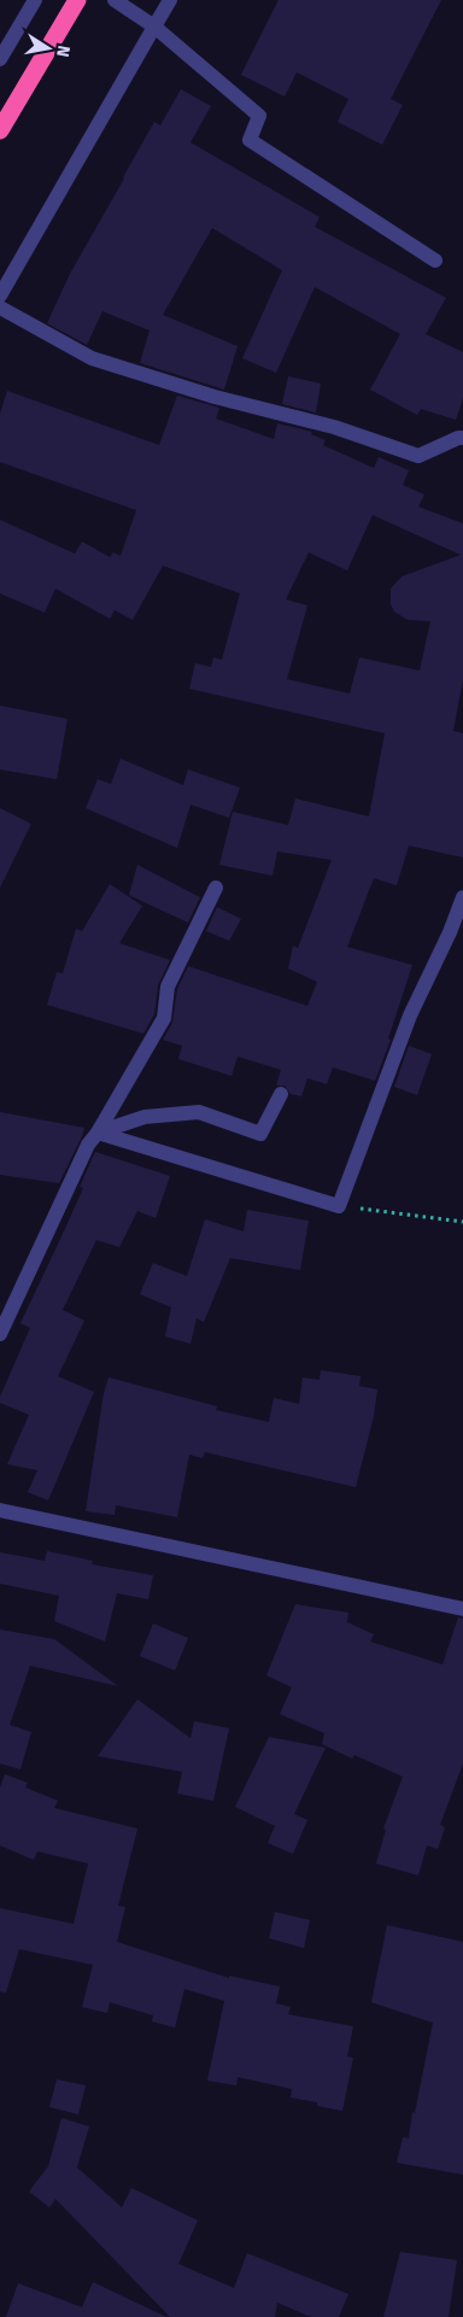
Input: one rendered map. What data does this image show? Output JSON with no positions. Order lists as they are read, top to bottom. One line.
{"north":"right"}
